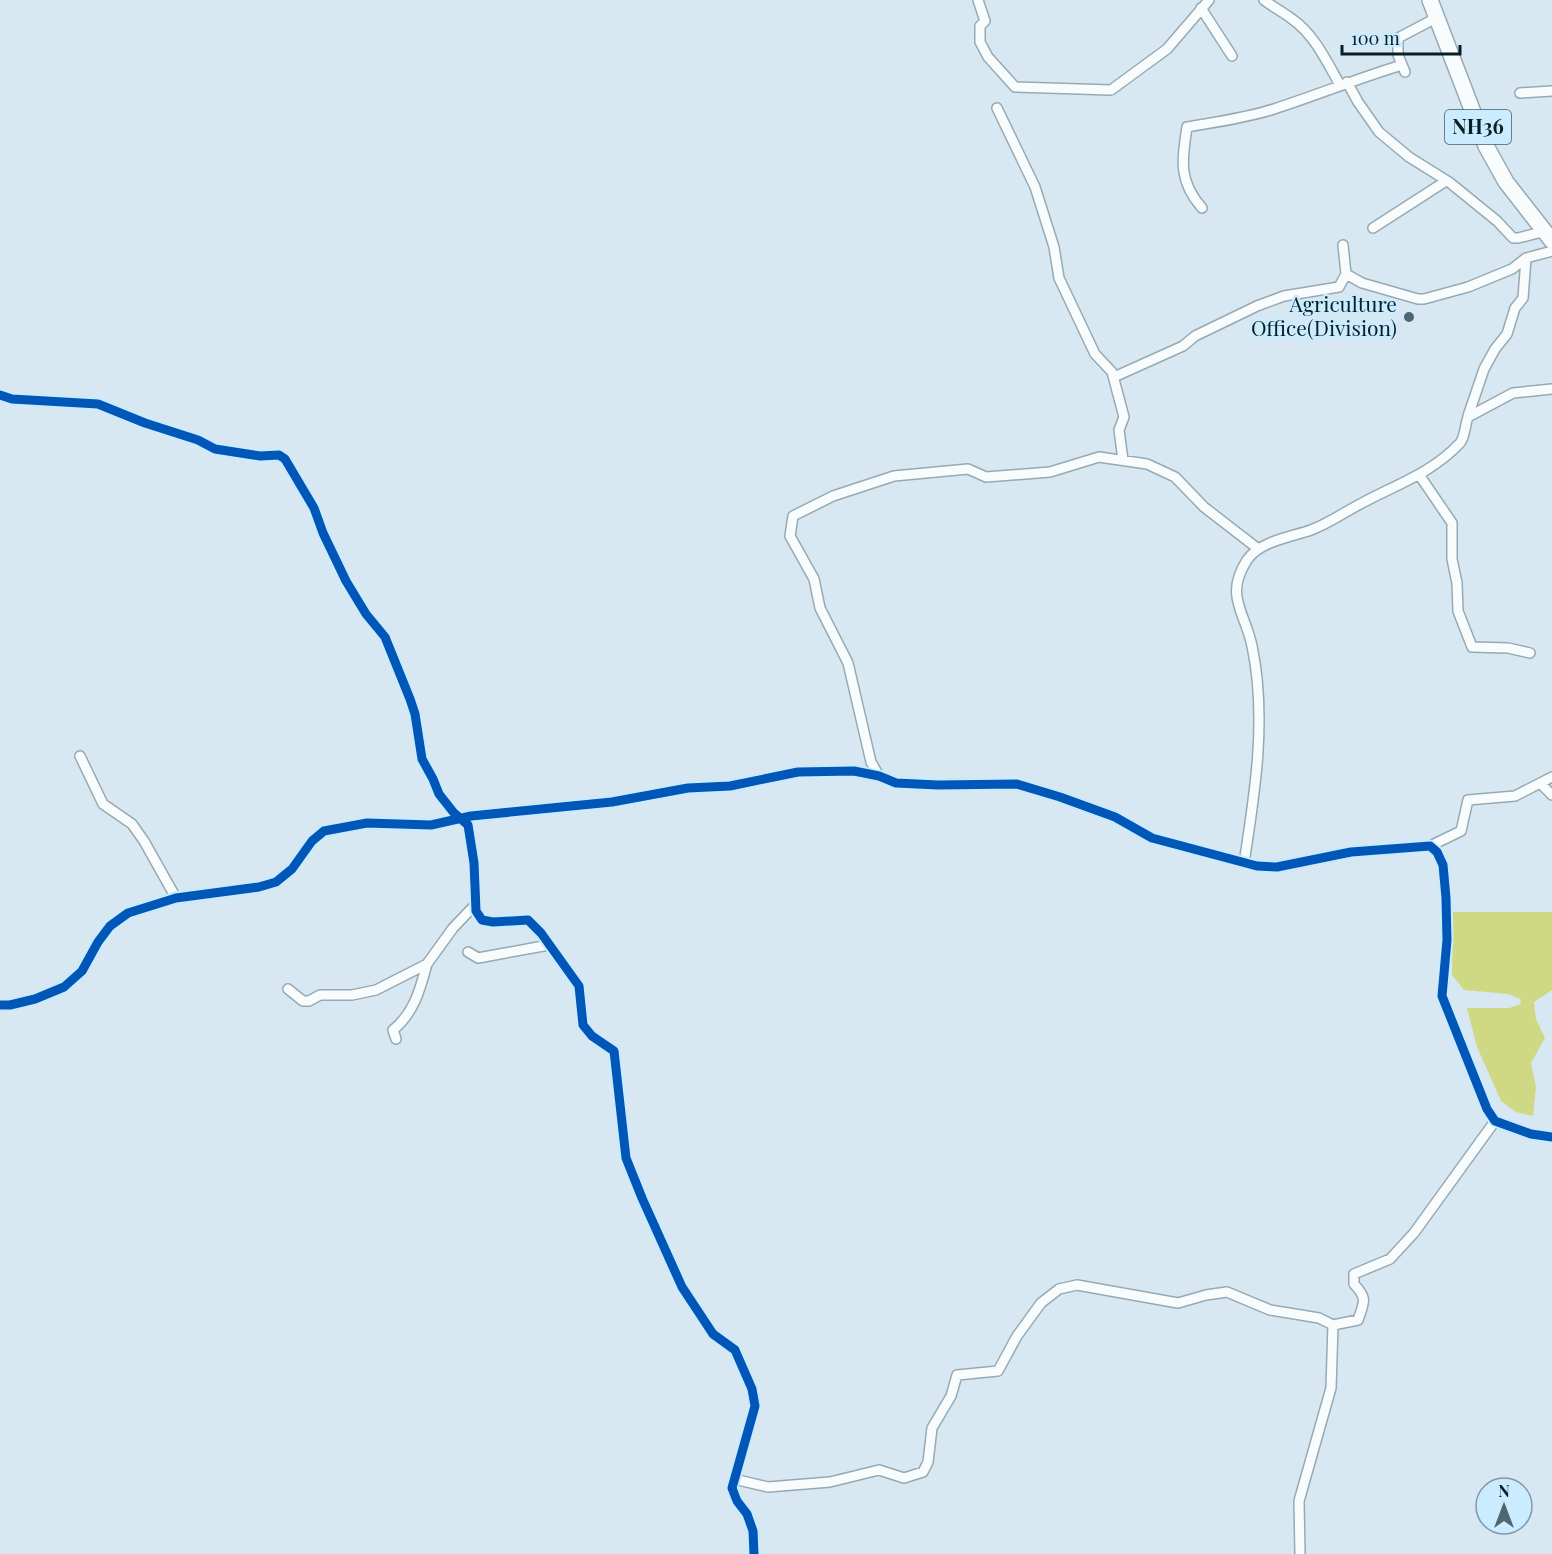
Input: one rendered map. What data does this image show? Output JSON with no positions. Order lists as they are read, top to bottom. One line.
{"streets":{"highway":["NH36"]},"places":["Agriculture Office(Division)"],"scale_bar":"100 m","north":"top"}
